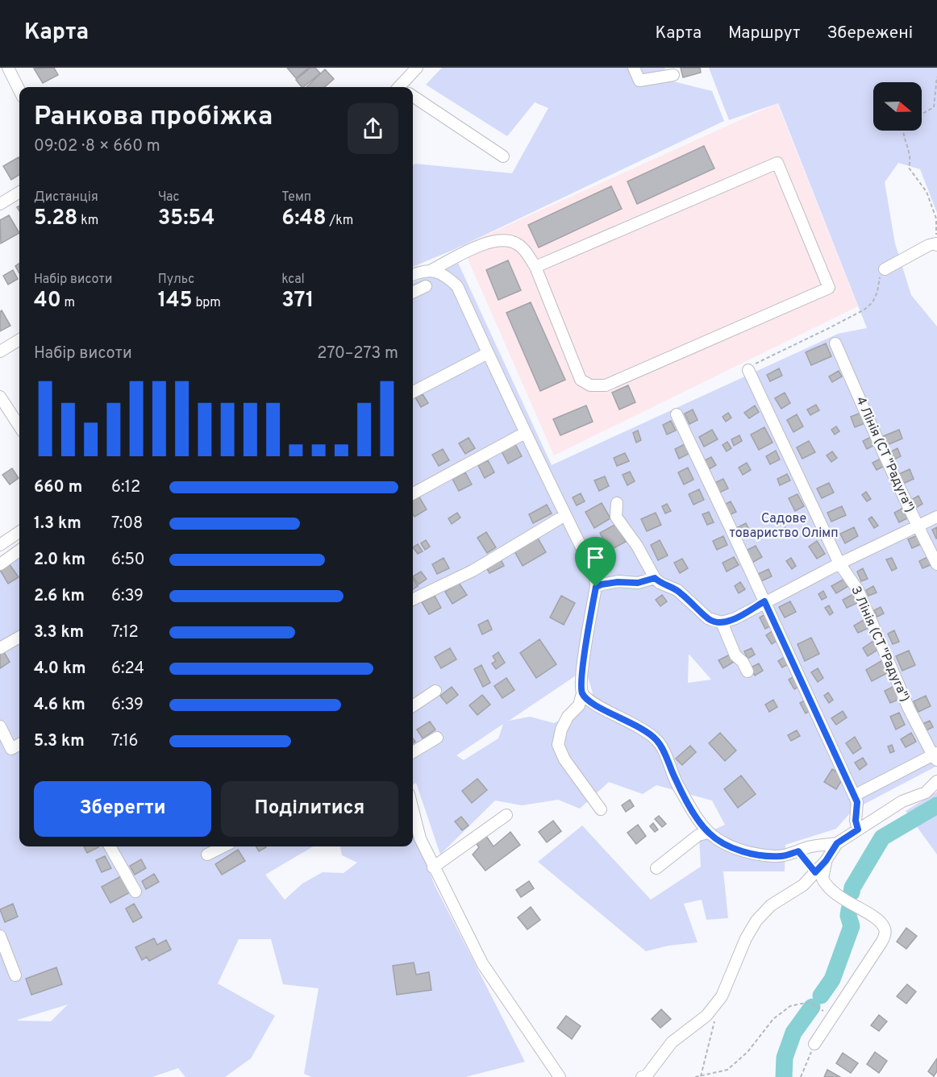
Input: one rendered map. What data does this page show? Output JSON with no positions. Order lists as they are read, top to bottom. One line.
{"streets":{"street":["4 Лінія (СТ \"Радуга\")","З Лінія (СТ \"Радуга\")"]},"parks":["Садове товариство Олімп"],"north":"right","page":{"header":"Карта","nav":["Карта","Маршрут","Збережені"],"heading":["Ранкова пробіжка","09:02 · 8 × 660 m"],"stats":[["Дистанція","5.28 km"],["Час","35:54"],["Темп","6:48 /km"],["Набір висоти","40 m"],["Пульс","145 bpm"],["kcal","371"]],"chart":["Набір висоти","270–273 m"],"list":[{"name":"660 m","note":"6:12"},{"name":"1.3 km","note":"7:08"},{"name":"2.0 km","note":"6:50"},{"name":"2.6 km","note":"6:39"},{"name":"3.3 km","note":"7:12"},{"name":"4.0 km","note":"6:24"},{"name":"4.6 km","note":"6:39"},{"name":"5.3 km","note":"7:16"}],"buttons":["Зберегти","Поділитися"]}}
